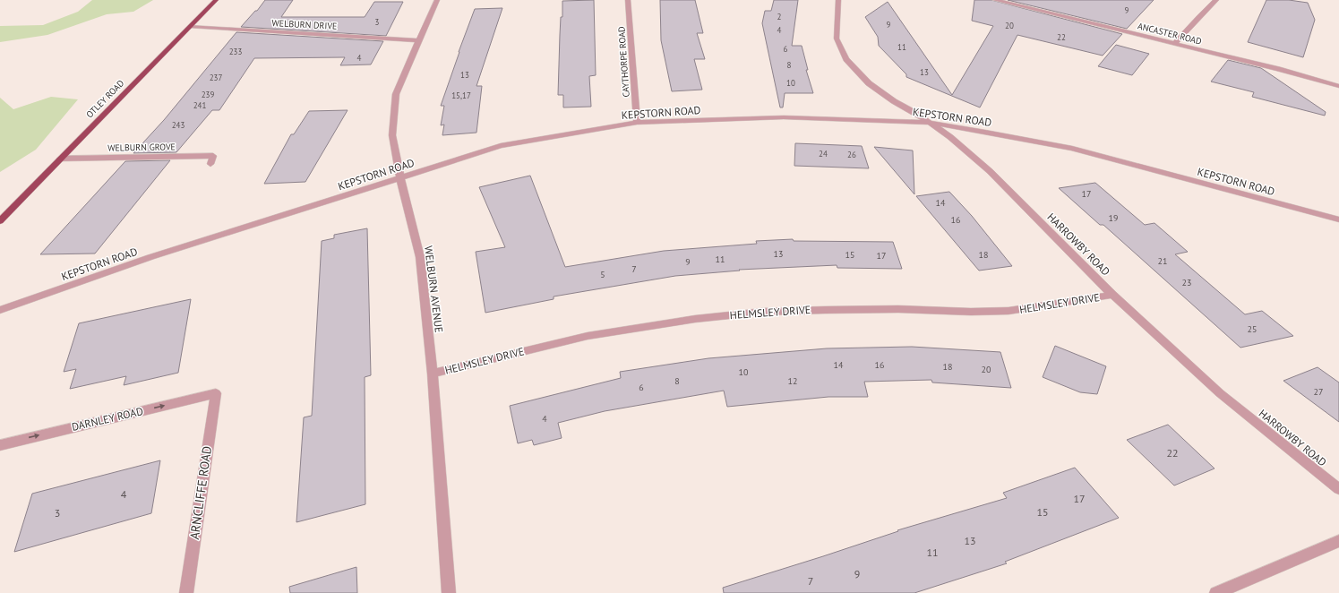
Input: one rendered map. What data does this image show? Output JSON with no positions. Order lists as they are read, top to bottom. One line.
{"streets":{"highway":["OTLEY ROAD"],"street":["WELBURN DRIVE","ANCASTER ROAD","CAYTHORPE ROAD","KEPSTORN ROAD","WELBURN GROVE","HARROWBY ROAD","WELBURN AVENUE","HELMSLEY DRIVE","DARNLEY ROAD","ARNCLIFFE ROAD"]},"crossings":[["WELBURN DRIVE","OTLEY ROAD"],["WELBURN DRIVE","WELBURN AVENUE"],["CAYTHORPE ROAD","KEPSTORN ROAD"],["OTLEY ROAD","WELBURN GROVE"],["KEPSTORN ROAD","HARROWBY ROAD"],["KEPSTORN ROAD","WELBURN AVENUE"],["HARROWBY ROAD","HELMSLEY DRIVE"],["WELBURN AVENUE","HELMSLEY DRIVE"],["DARNLEY ROAD","ARNCLIFFE ROAD"]],"one_way":["DARNLEY ROAD"],"house_numbers":["9","2","3","9","20","4","22","11","6","233","4","8","13","13","237","10","239","15,17","241","243","24","26","17","14","19","16","13","15","18","17","11","21","9","7","5","23","25","14","16","18","20","10","8","12","6","27","4","22","4","17","15","3","13","11","9","7"]}
